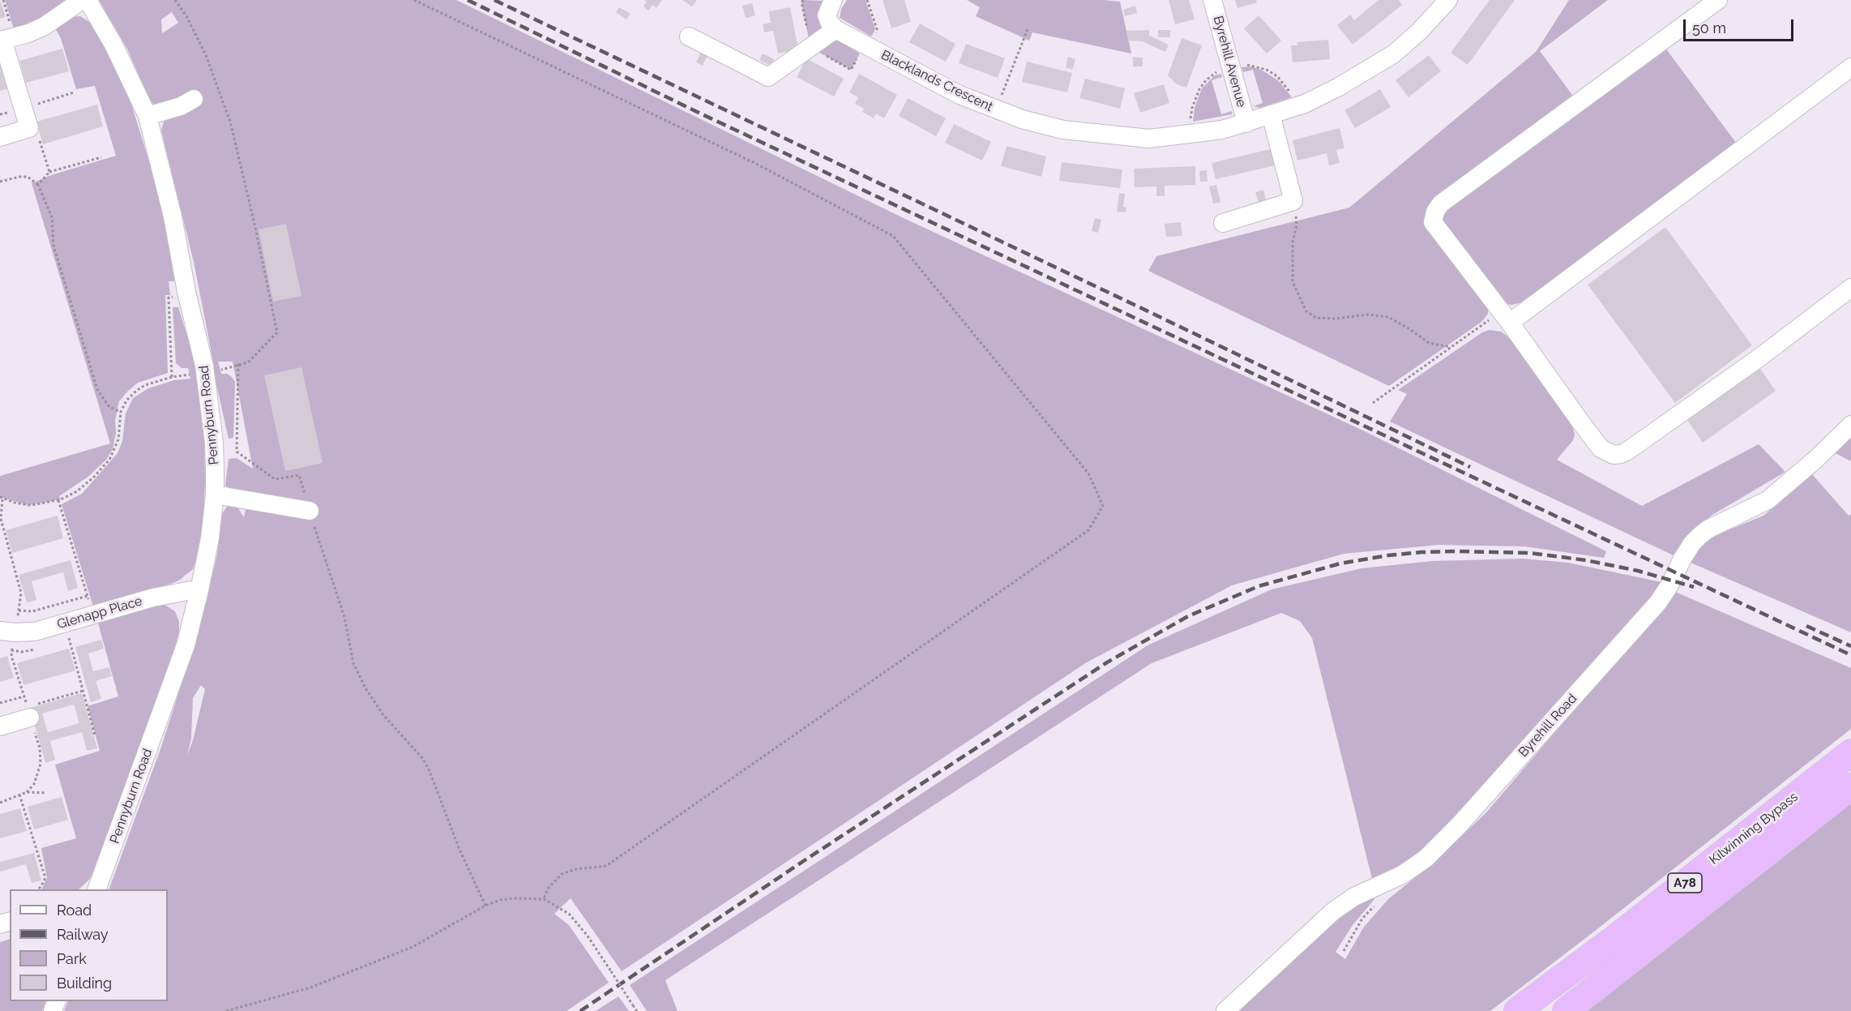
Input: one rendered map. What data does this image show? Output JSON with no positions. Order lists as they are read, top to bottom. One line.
{"streets":{"highway":["Kilwinning Bypass","A78"],"street":["Byrehill Avenue","Blacklands Crescent","Pennyburn Road","Glenapp Place","Byrehill Road"]},"crossings":[["Byrehill Avenue","Blacklands Crescent"],["Pennyburn Road","Glenapp Place"]],"legend":["Road","Railway","Park","Building"],"scale_bar":"50 m"}
